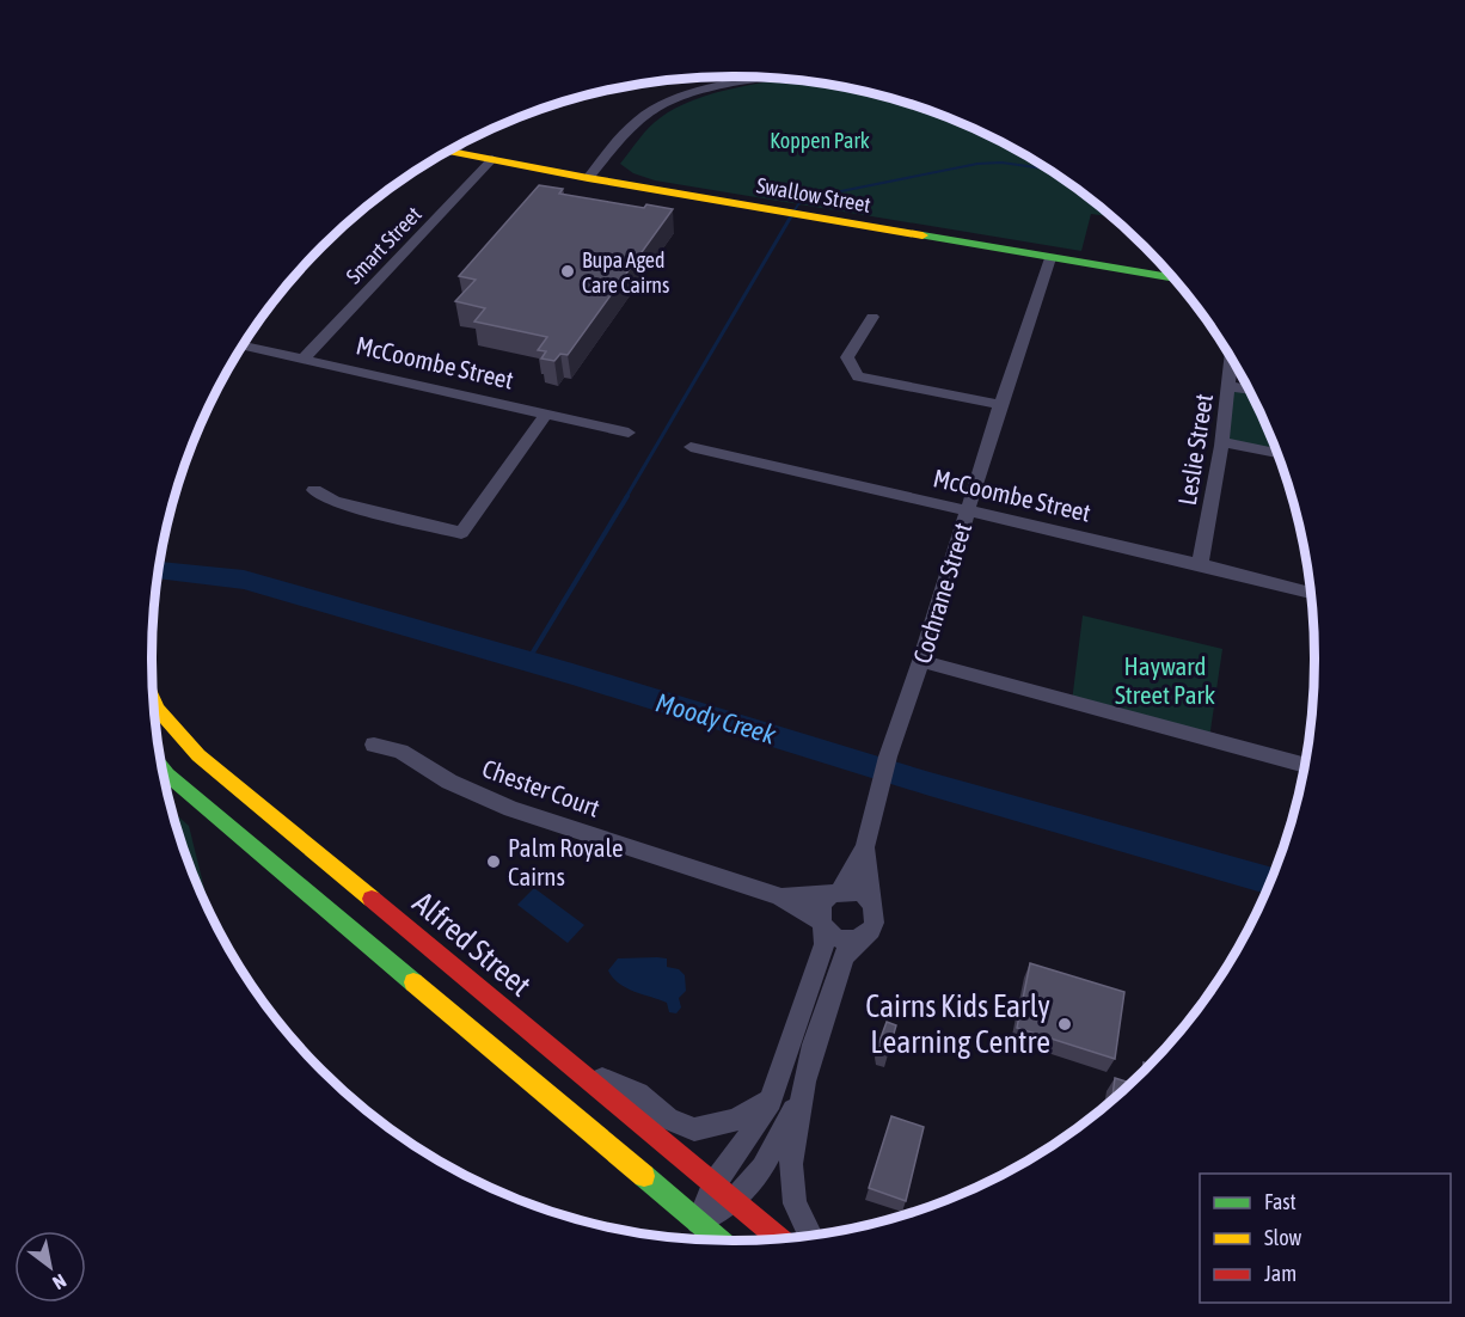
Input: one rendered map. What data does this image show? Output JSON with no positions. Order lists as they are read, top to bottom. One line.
{"streets":{"main road":["Swallow Street","Alfred Street"],"street":["Smart Street","McCoombe Street","Leslie Street","Cochrane Street","Chester Court"]},"crossings":[["Swallow Street","Smart Street"],["Swallow Street","Cochrane Street"],["Smart Street","McCoombe Street"],["McCoombe Street","Leslie Street"],["McCoombe Street","Cochrane Street"]],"water":["Moody Creek"],"parks":["Koppen Park","Hayward Street Park"],"places":["Bupa Aged Care Cairns","Palm Royale Cairns","Cairns Kids Early Learning Centre"],"legend":["Fast","Slow","Jam"],"north":"bottom right"}
